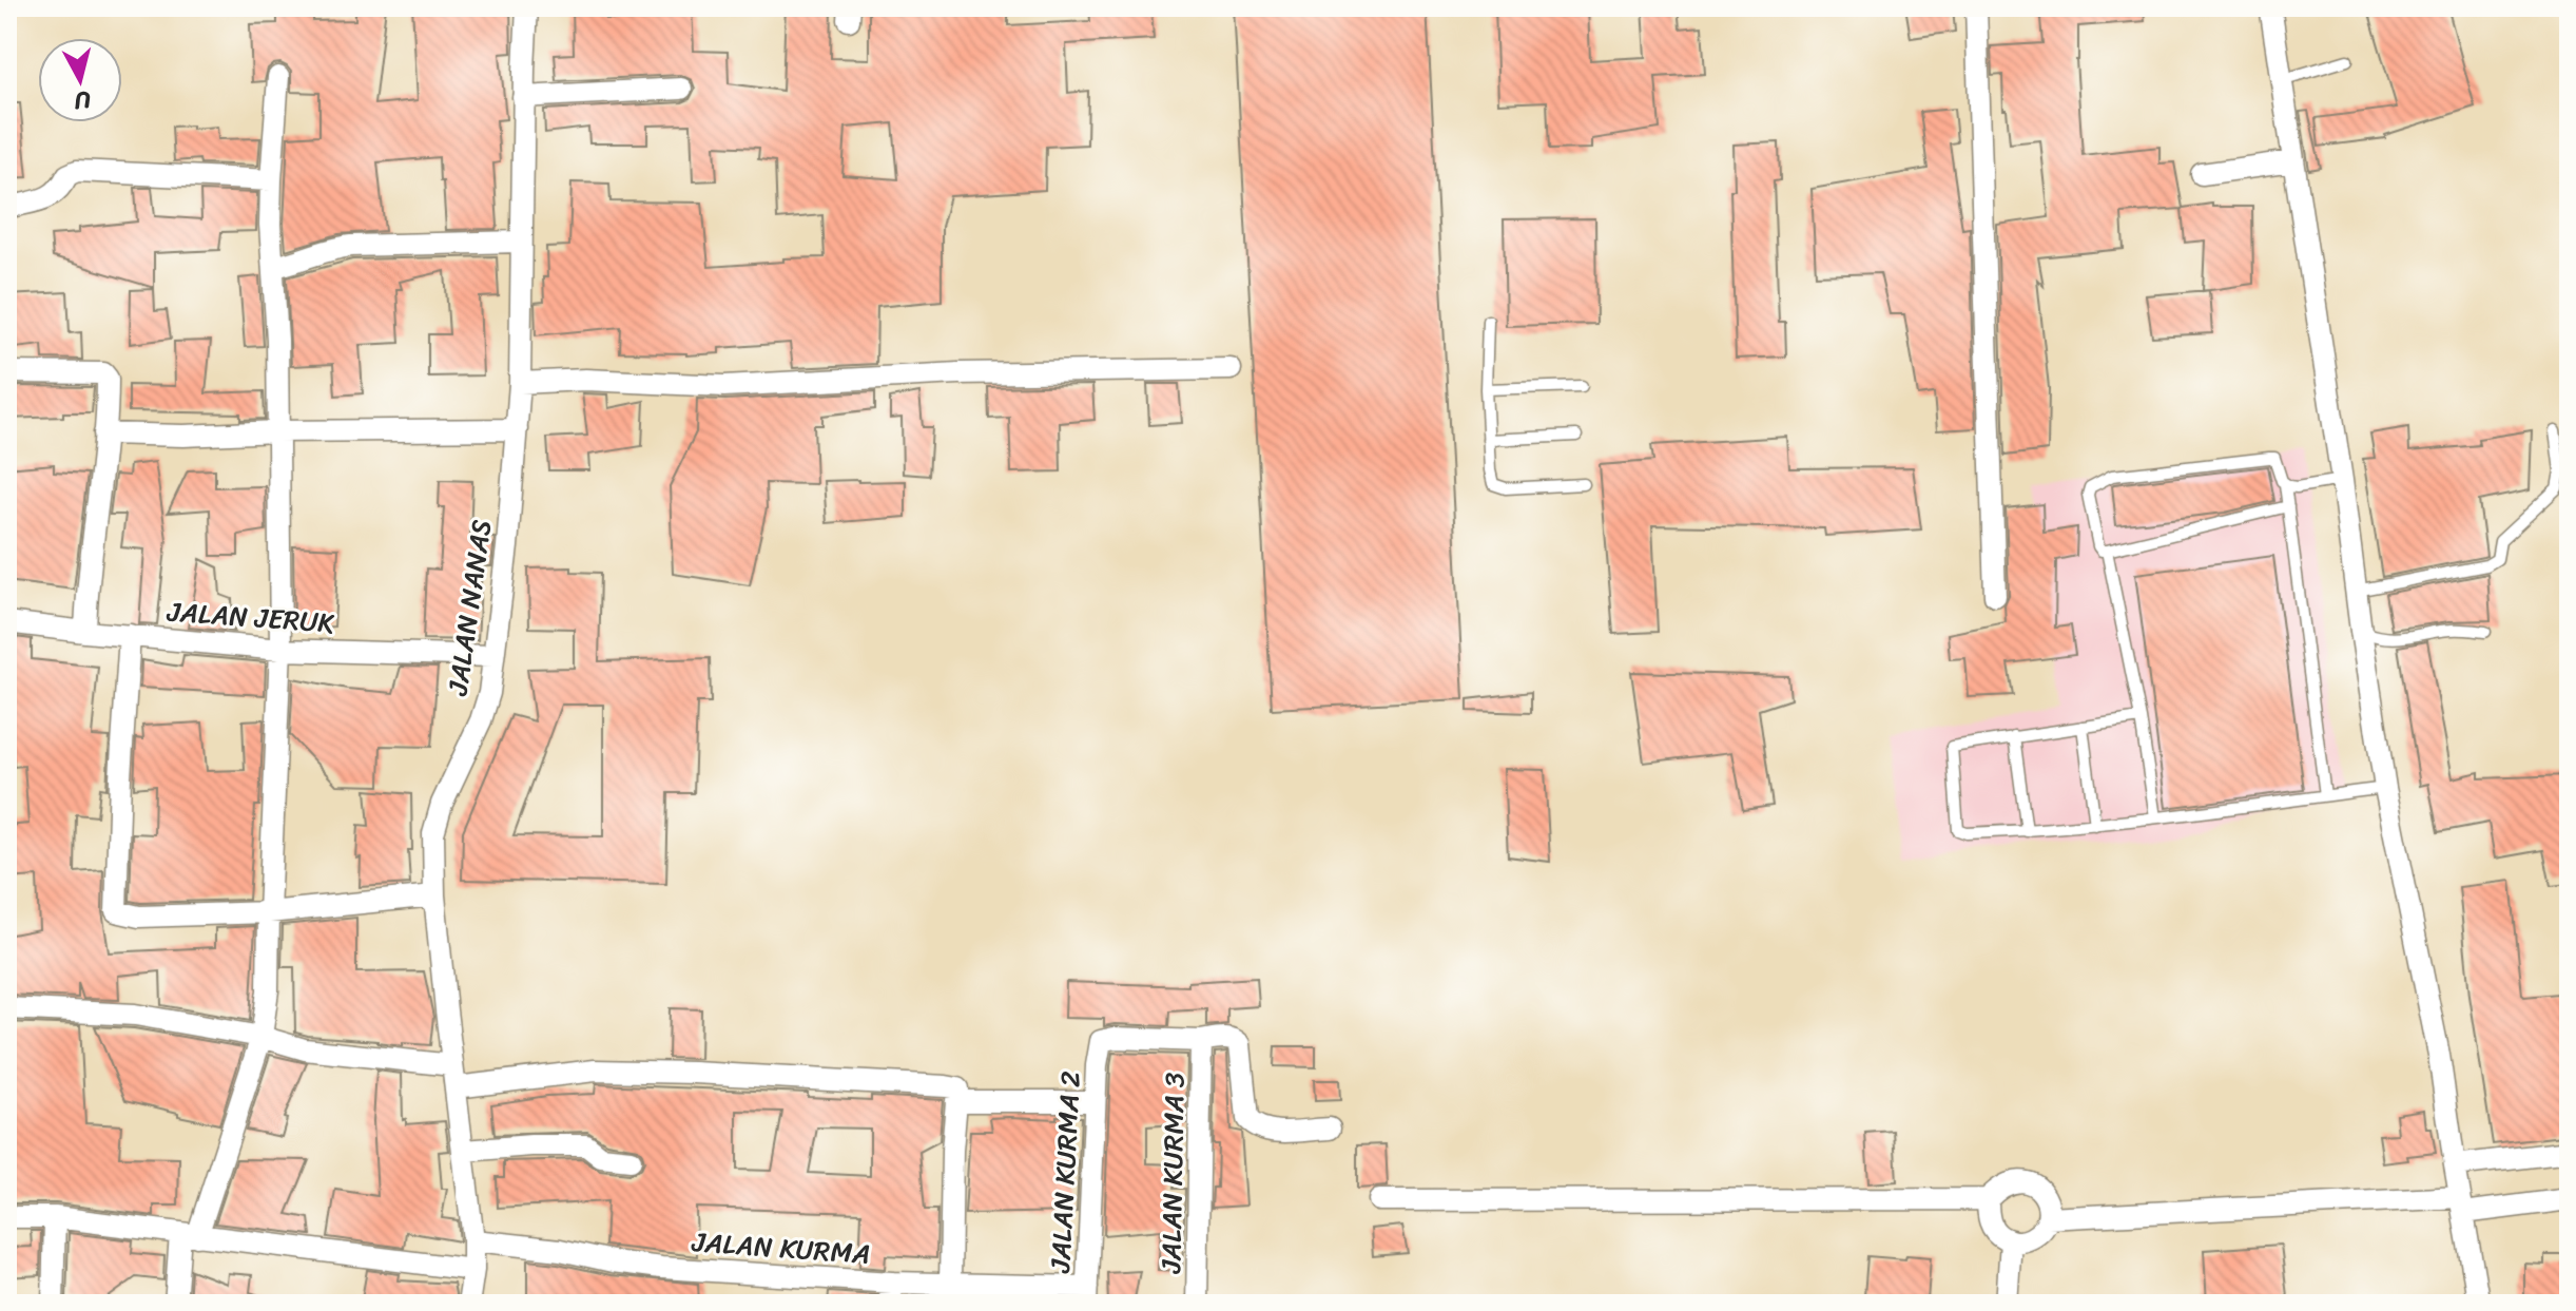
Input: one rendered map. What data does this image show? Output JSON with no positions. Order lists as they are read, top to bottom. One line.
{"streets":{"street":["JALAN NANAS","JALAN JERUK","JALAN KURMA 2","JALAN KURMA 3","JALAN KURMA"]},"crossings":[["JALAN NANAS","JALAN JERUK"],["JALAN NANAS","JALAN KURMA"],["JALAN KURMA 2","JALAN KURMA 3"],["JALAN KURMA 2","JALAN KURMA"]],"north":"bottom"}
